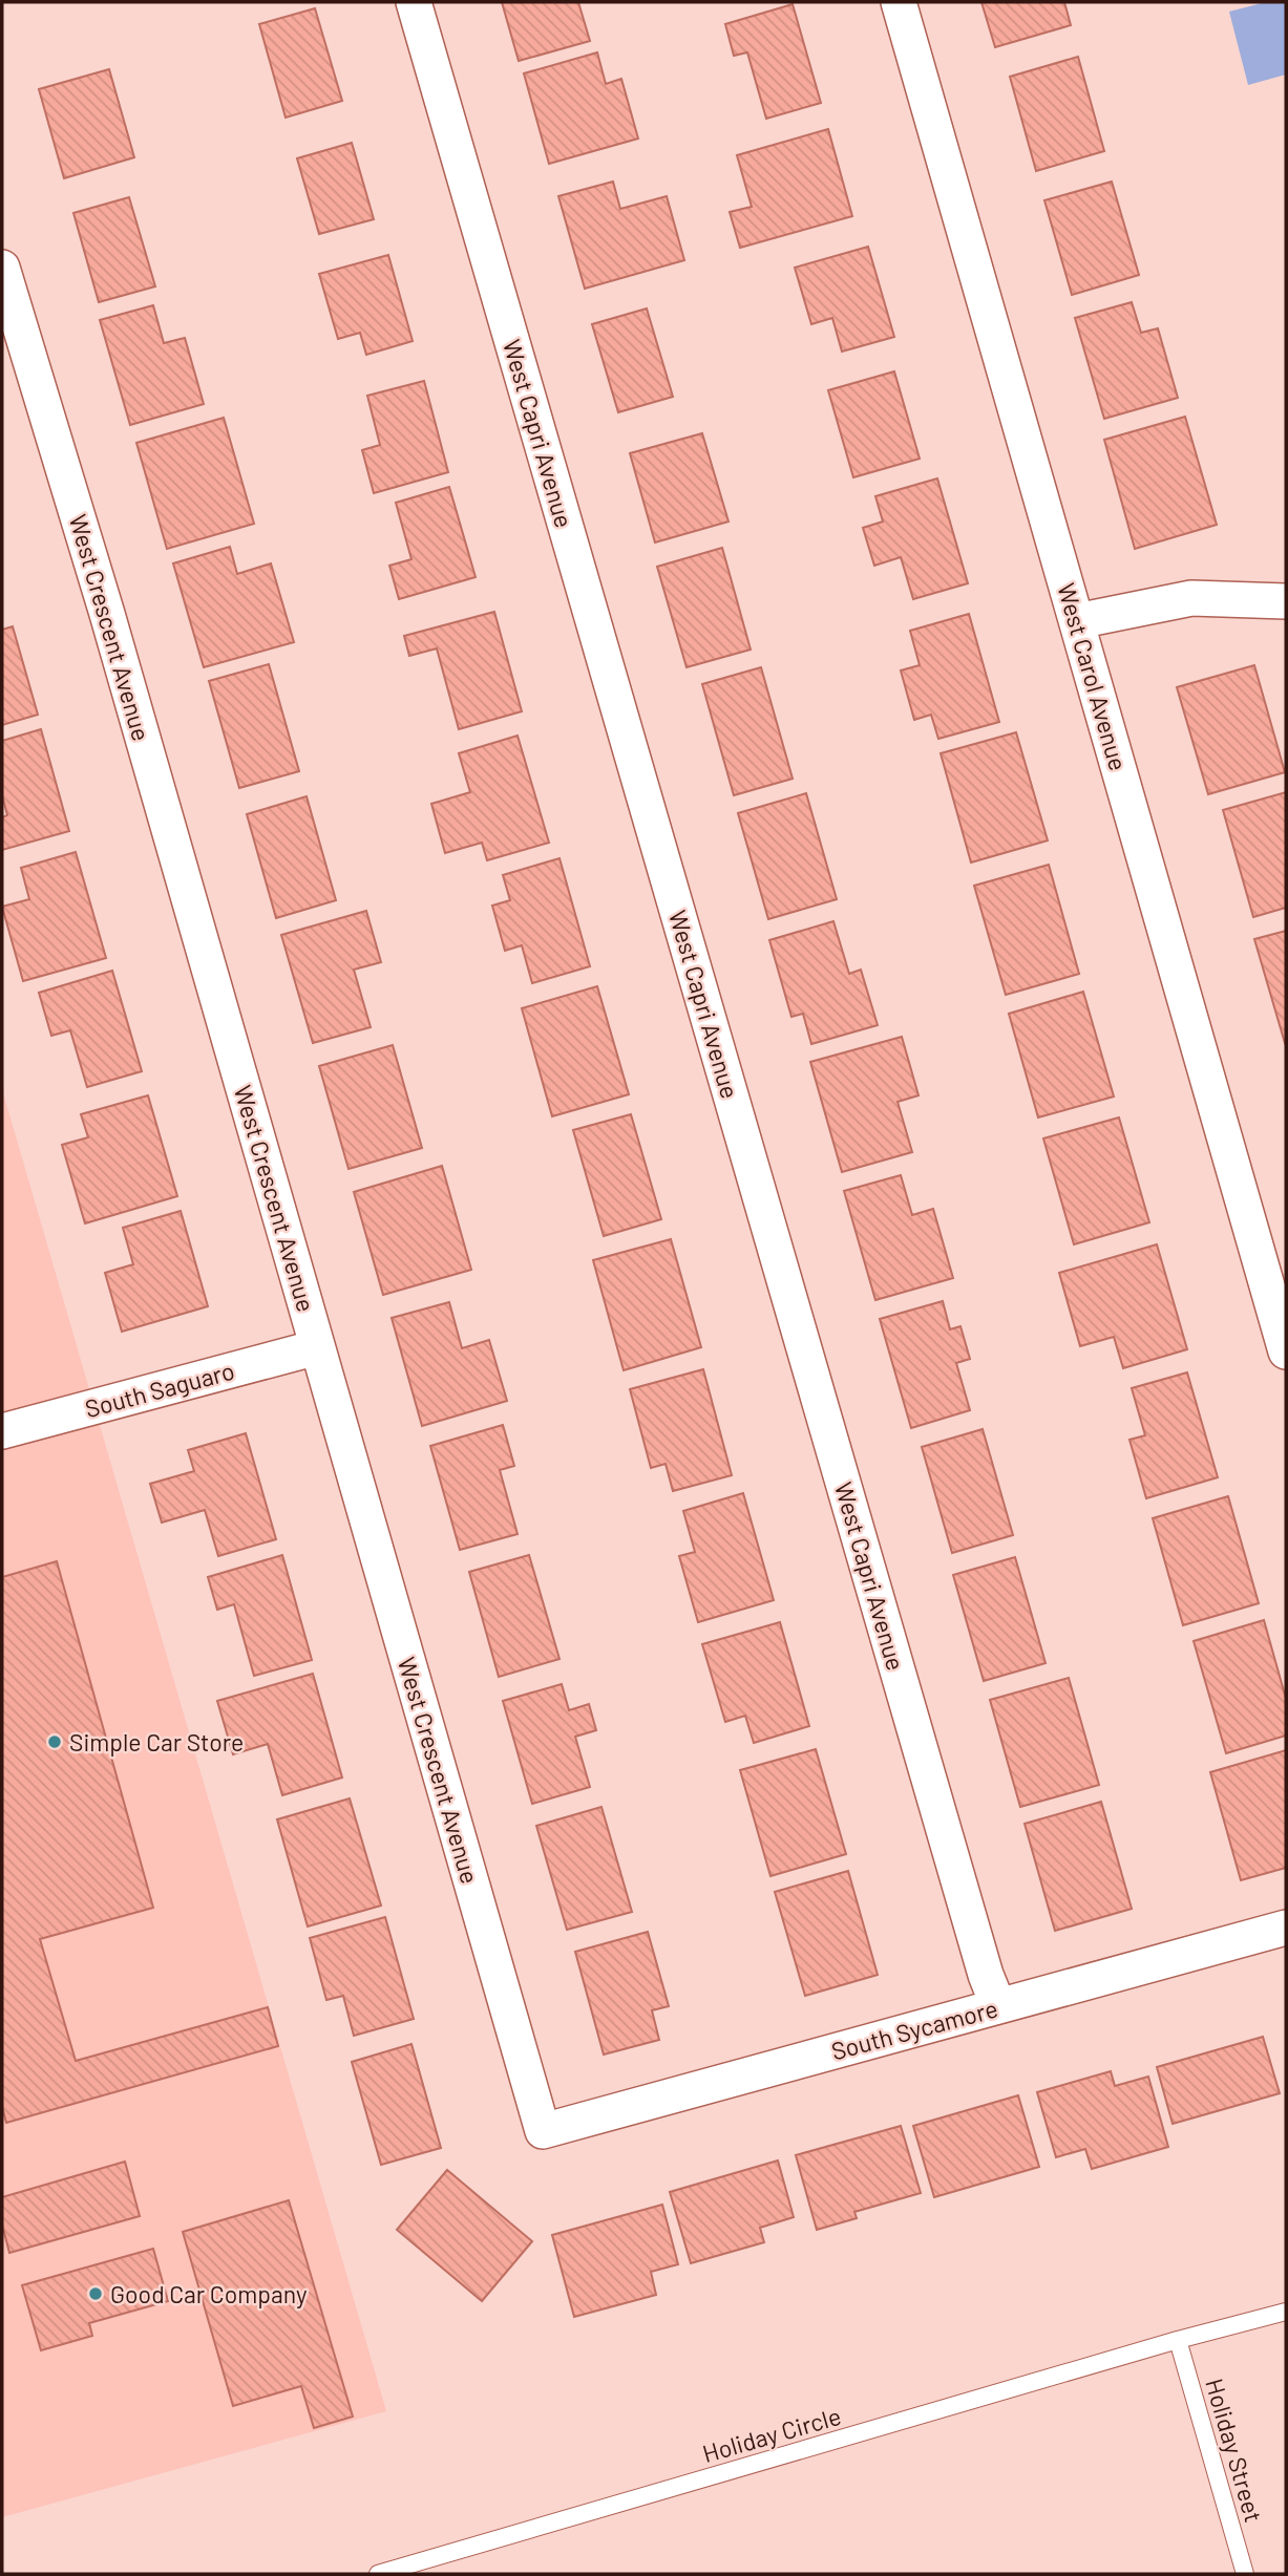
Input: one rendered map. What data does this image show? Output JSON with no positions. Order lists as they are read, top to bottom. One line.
{"streets":{"street":["West Capri Avenue","West Crescent Avenue","West Carol Avenue","South Saguaro","South Sycamore"],"lane":["Holiday Circle","Holiday Street"]},"crossings":[["West Capri Avenue","South Sycamore"],["West Crescent Avenue","South Saguaro"],["West Crescent Avenue","South Sycamore"],["Holiday Circle","Holiday Street"]],"places":["Simple Car Store","Good Car Company"]}
